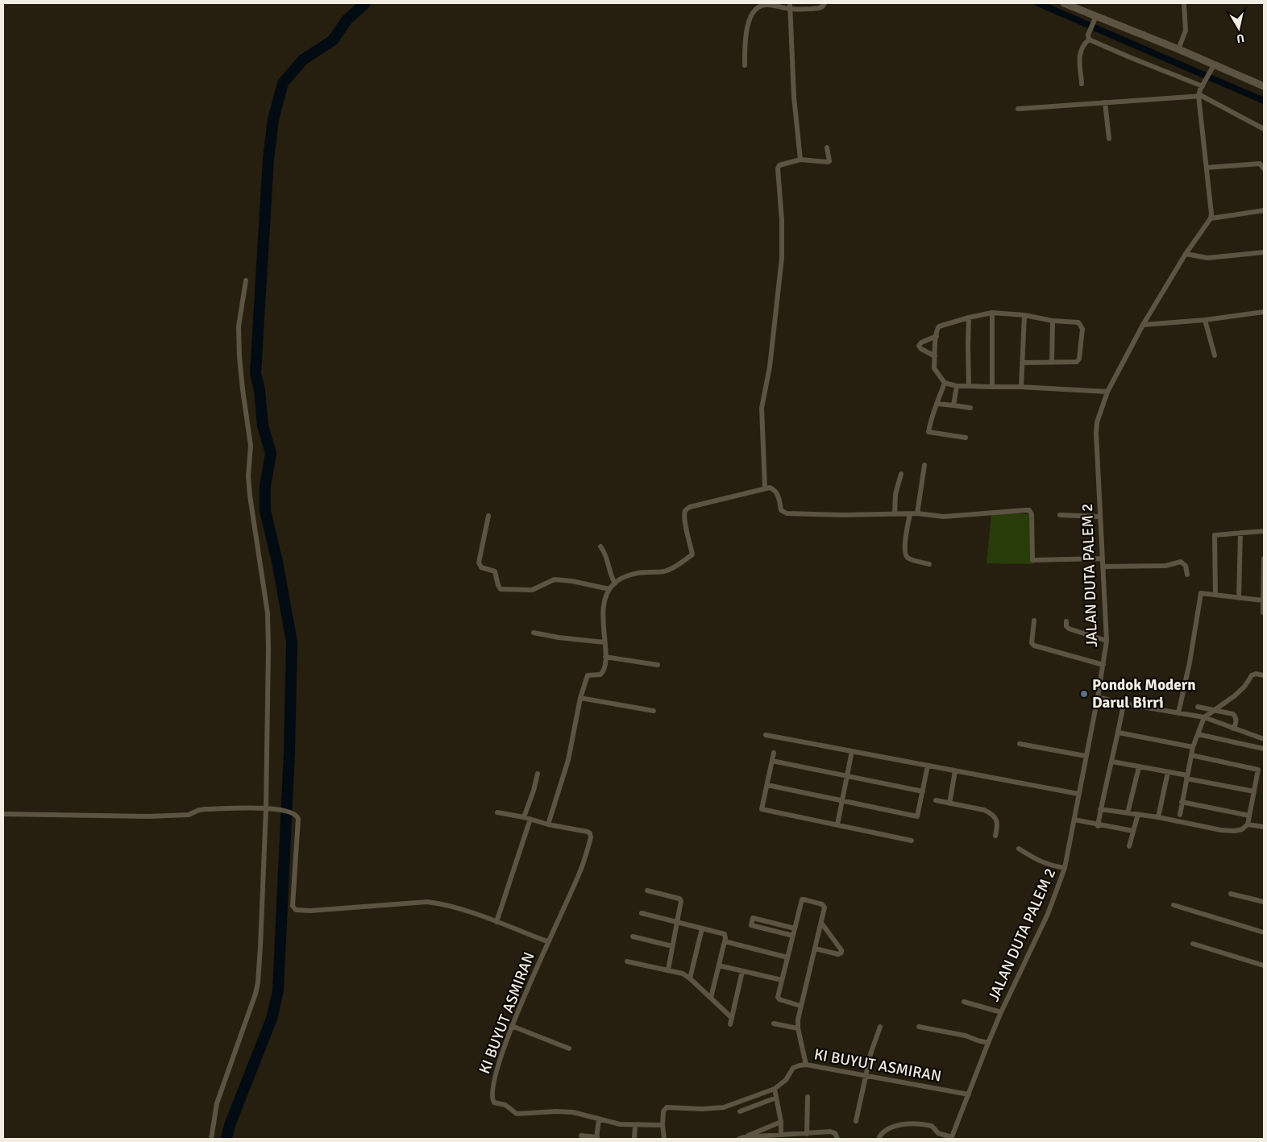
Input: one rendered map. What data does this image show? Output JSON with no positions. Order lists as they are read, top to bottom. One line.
{"streets":{"street":["JALAN DUTA PALEM 2","KI BUYUT ASMIRAN"]},"crossings":[["JALAN DUTA PALEM 2","KI BUYUT ASMIRAN"]],"places":["Pondok Modern Darul Birri"],"north":"bottom"}
